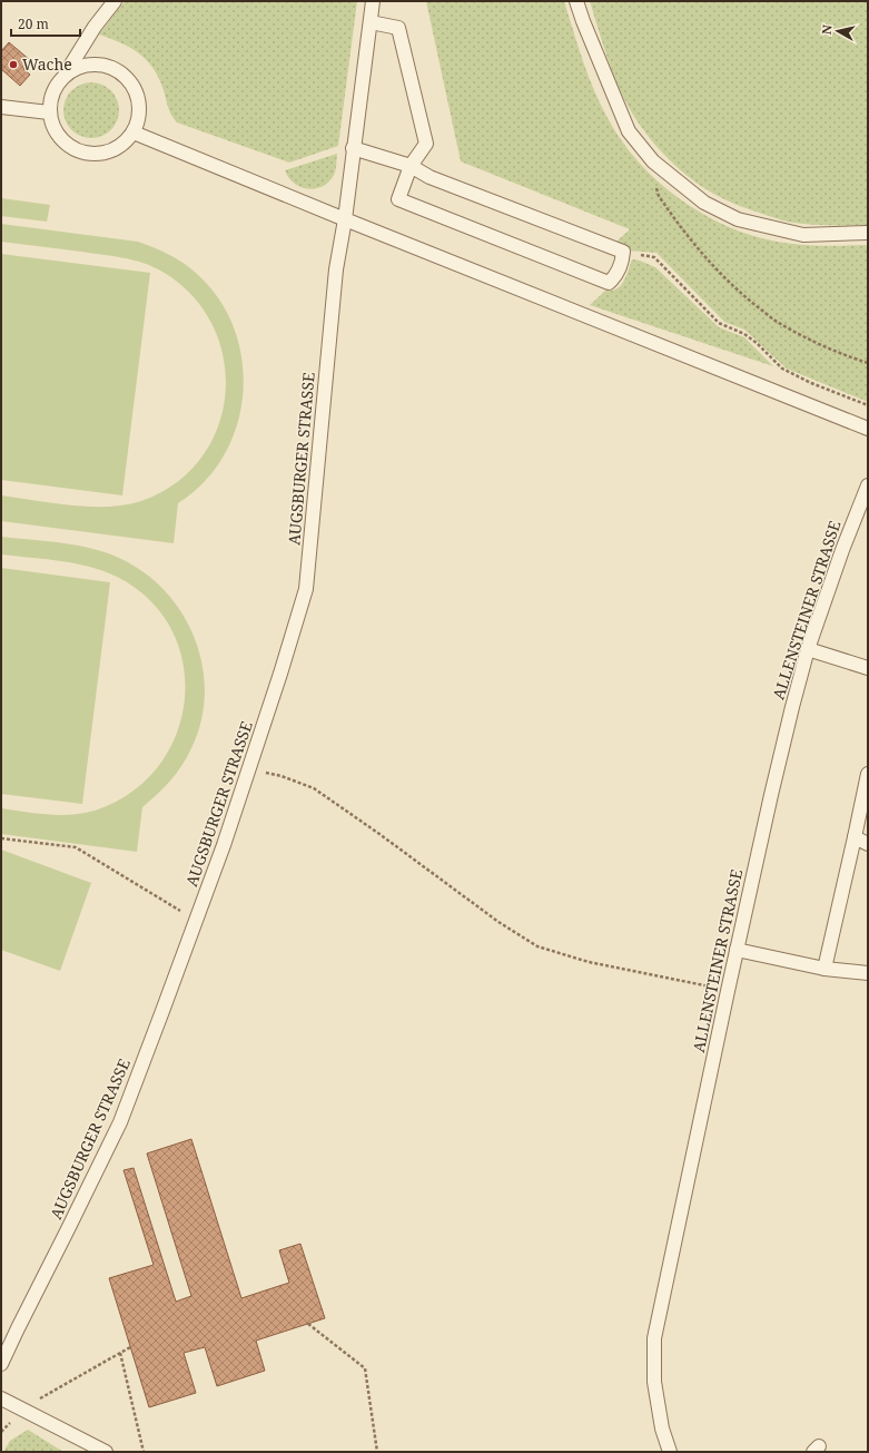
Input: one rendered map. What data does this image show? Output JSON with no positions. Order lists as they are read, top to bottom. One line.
{"streets":{"lane":["AUGSBURGER STRASSE","ALLENSTEINER STRASSE"]},"places":["Wache"],"scale_bar":"20 m","north":"left"}
